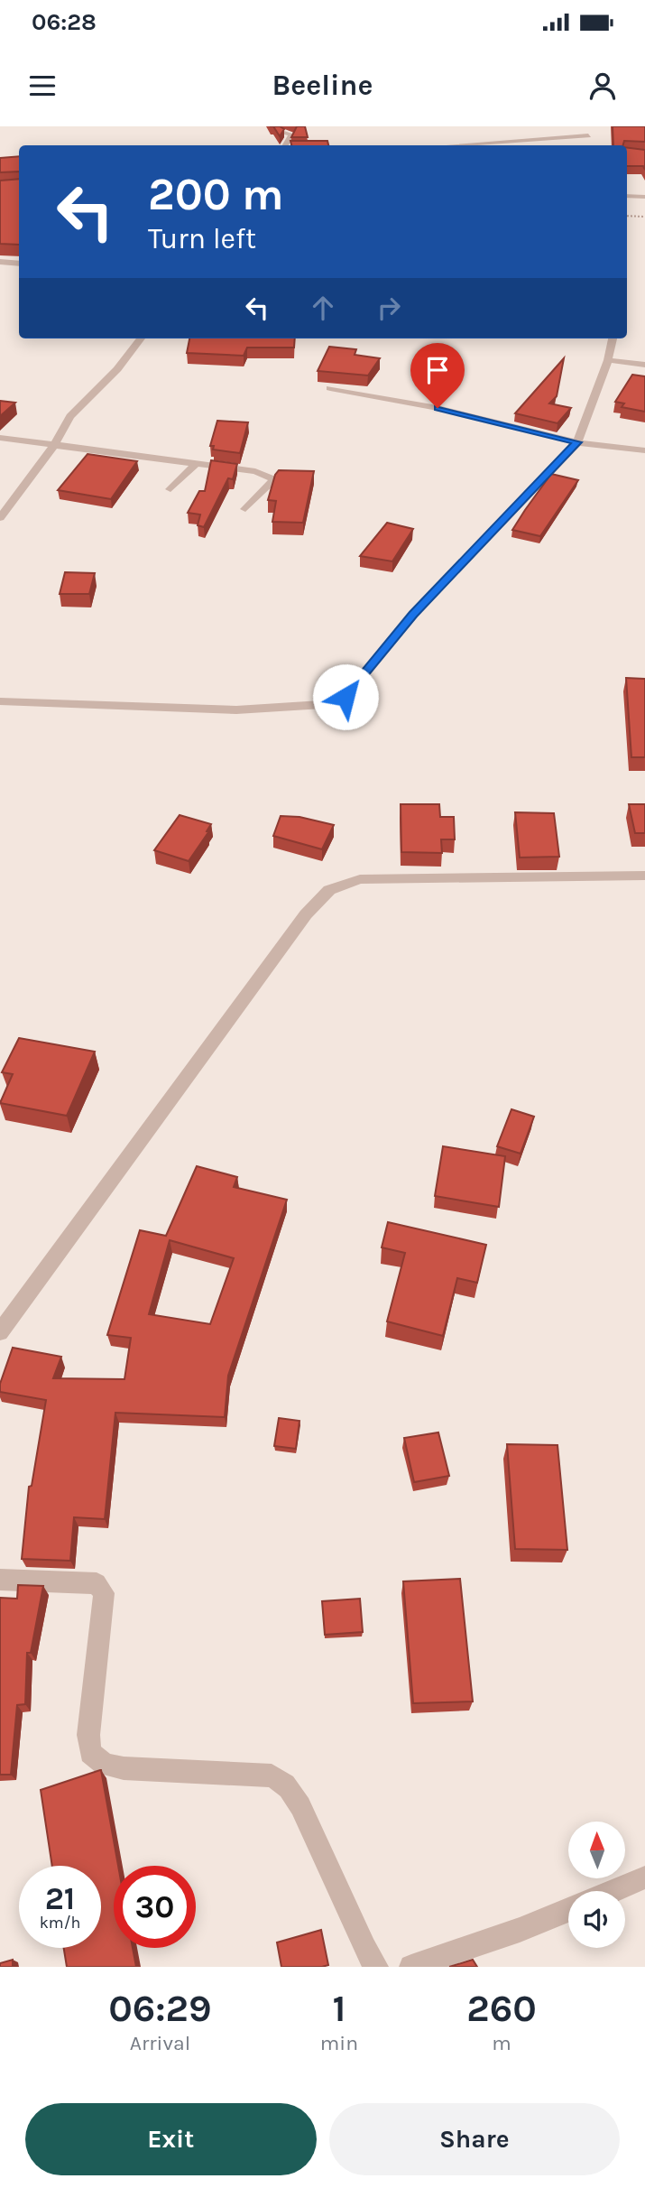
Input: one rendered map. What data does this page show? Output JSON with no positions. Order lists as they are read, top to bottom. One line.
{"north":"top","page":{"status":"06:28","header":"Beeline","turn":["200 m","Turn left"],"speed":"21 km/h","limit":"30","eta":["06:29","Arrival","1","min","260","m"],"buttons":["Exit","Share"]}}
